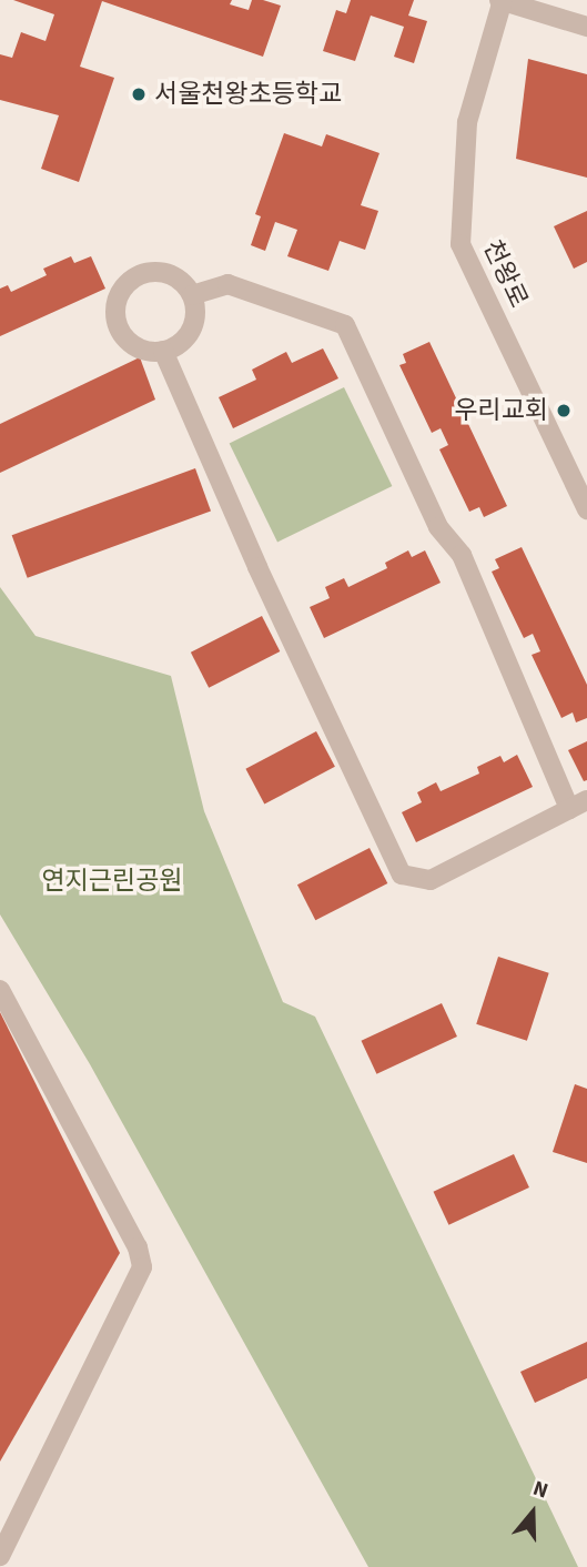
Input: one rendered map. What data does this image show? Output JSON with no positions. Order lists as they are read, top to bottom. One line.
{"streets":{"street":["천왕로"]},"parks":["연지근린공원"],"places":["서울천왕초등학교","우리교회"],"north":"top"}
